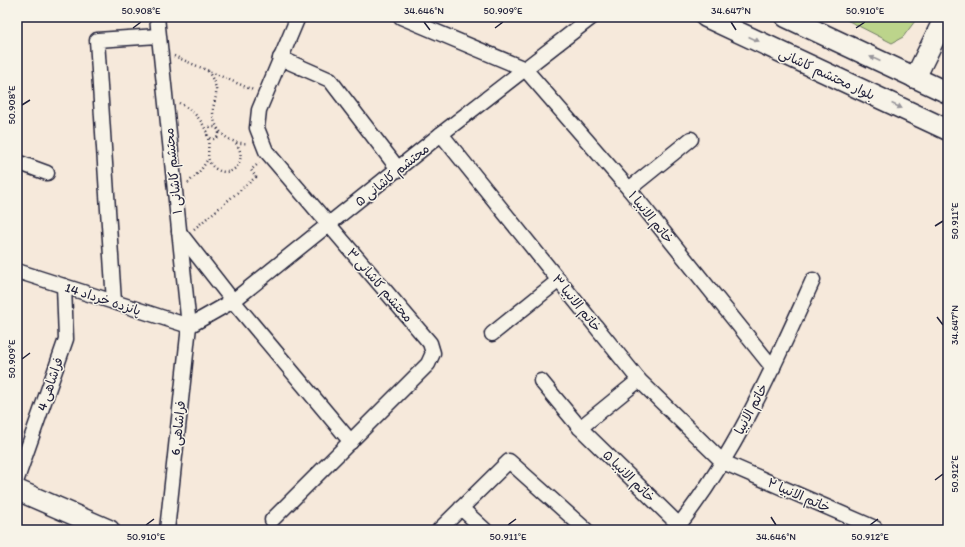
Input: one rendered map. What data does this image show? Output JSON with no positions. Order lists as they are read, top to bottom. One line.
{"streets":{"main road":["بلوار محتشم کاشانی"],"street":["محتشم کاشانی ۱","محتشم کاشانی ۵","خاتم الانبیا ۱","محتشم کاشانی ۳","پانزده خرداد 14","خاتم الانبیا ۳","فراشاهی 4","خاتم الانبیا","فراشاهی 6","خاتم الانبیا ۵","خاتم الانبیا ۲"]},"crossings":[["محتشم کاشانی ۱","محتشم کاشانی ۵"],["محتشم کاشانی ۱","پانزده خرداد 14"],["محتشم کاشانی ۱","فراشاهی 6"],["محتشم کاشانی ۵","خاتم الانبیا ۱"],["محتشم کاشانی ۵","محتشم کاشانی ۳"],["محتشم کاشانی ۵","پانزده خرداد 14"],["محتشم کاشانی ۵","خاتم الانبیا ۳"],["محتشم کاشانی ۵","فراشاهی 6"],["خاتم الانبیا ۱","خاتم الانبیا"],["پانزده خرداد 14","فراشاهی 4"],["پانزده خرداد 14","فراشاهی 6"],["خاتم الانبیا ۳","خاتم الانبیا"],["خاتم الانبیا ۳","خاتم الانبیا ۲"],["خاتم الانبیا","خاتم الانبیا ۵"],["خاتم الانبیا","خاتم الانبیا ۲"]],"coordinates":["50.908°E","34.646°N","50.909°E","34.647°N","50.910°E","50.911°E","50.912°E"]}
